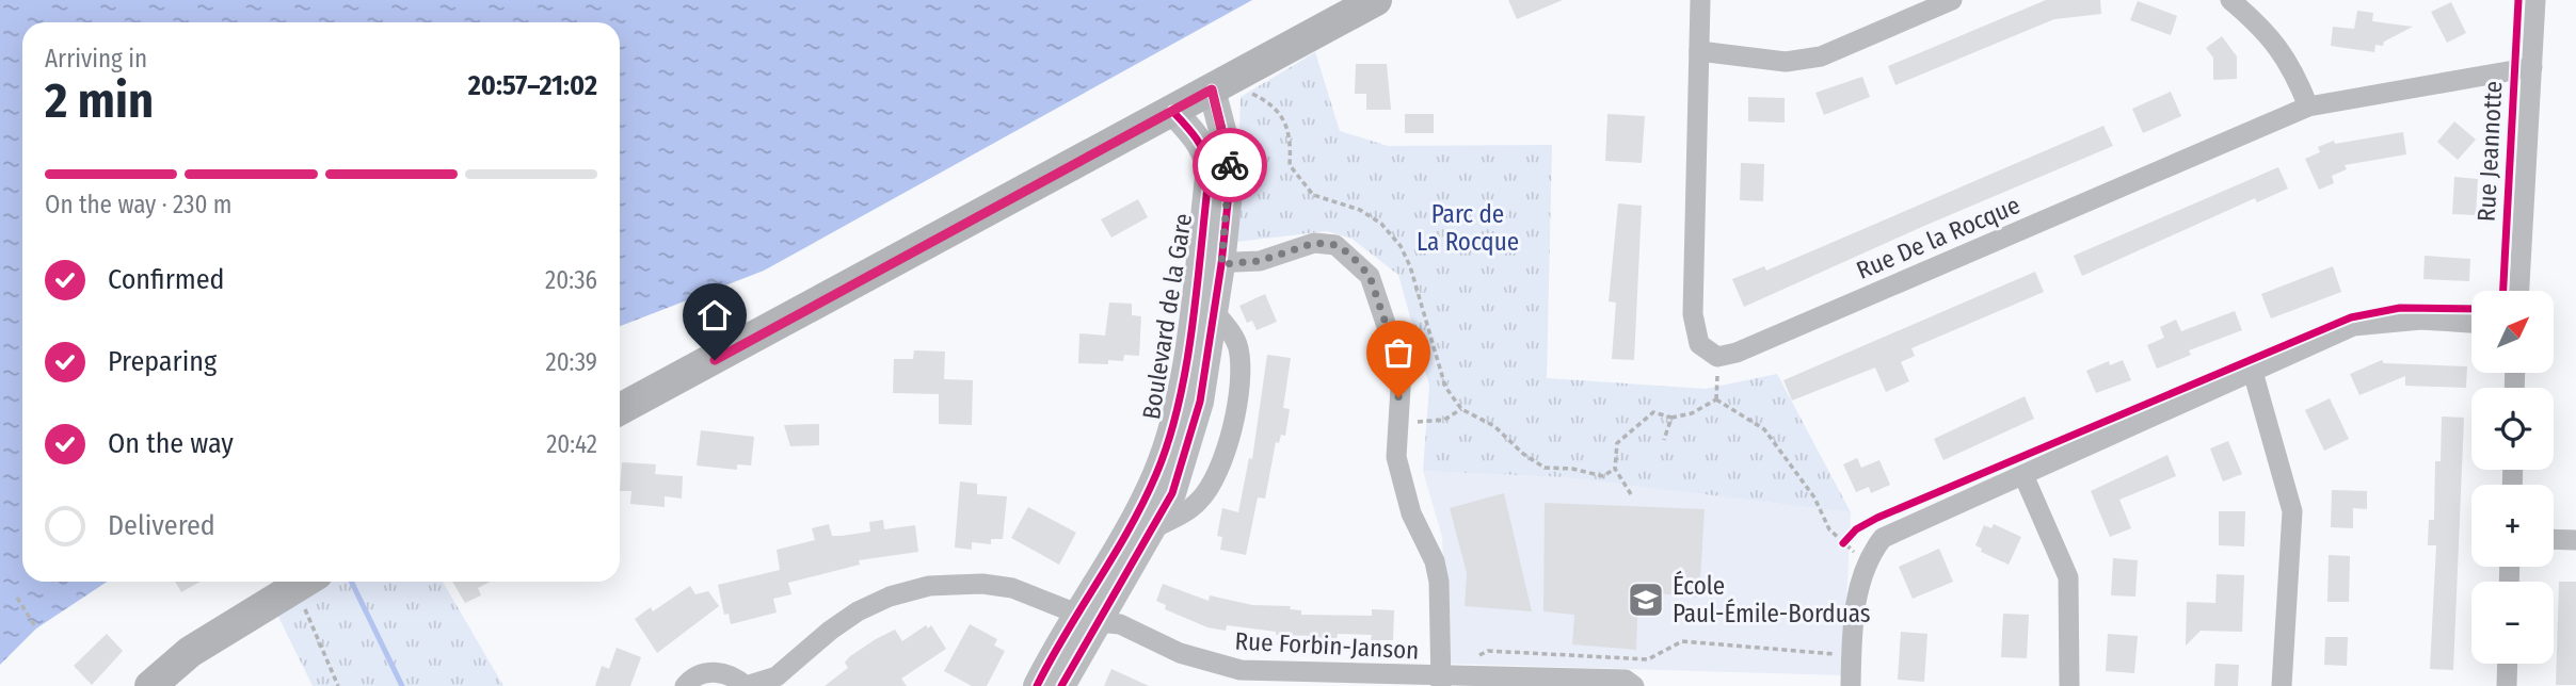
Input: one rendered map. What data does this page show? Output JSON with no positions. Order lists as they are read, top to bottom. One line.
{"streets":{"street":["Rue Jeannotte","Rue De la Rocque","Boulevard de la Gare","Rue Forbin-Janson"]},"crossings":[["Rue Jeannotte","Rue De la Rocque"],["Boulevard de la Gare","Rue Forbin-Janson"]],"parks":["Parc de La Rocque"],"places":{"school or university":["École Paul-Émile-Borduas"]},"north":"top right","page":{"heading":["2 min","Arriving in","20:57–21:02"],"bar":"On the way · 230 m","list":[["Confirmed","20:36"],["Preparing","20:39"],["On the way","20:42"],"Delivered"],"map_buttons":["+","−"]}}
